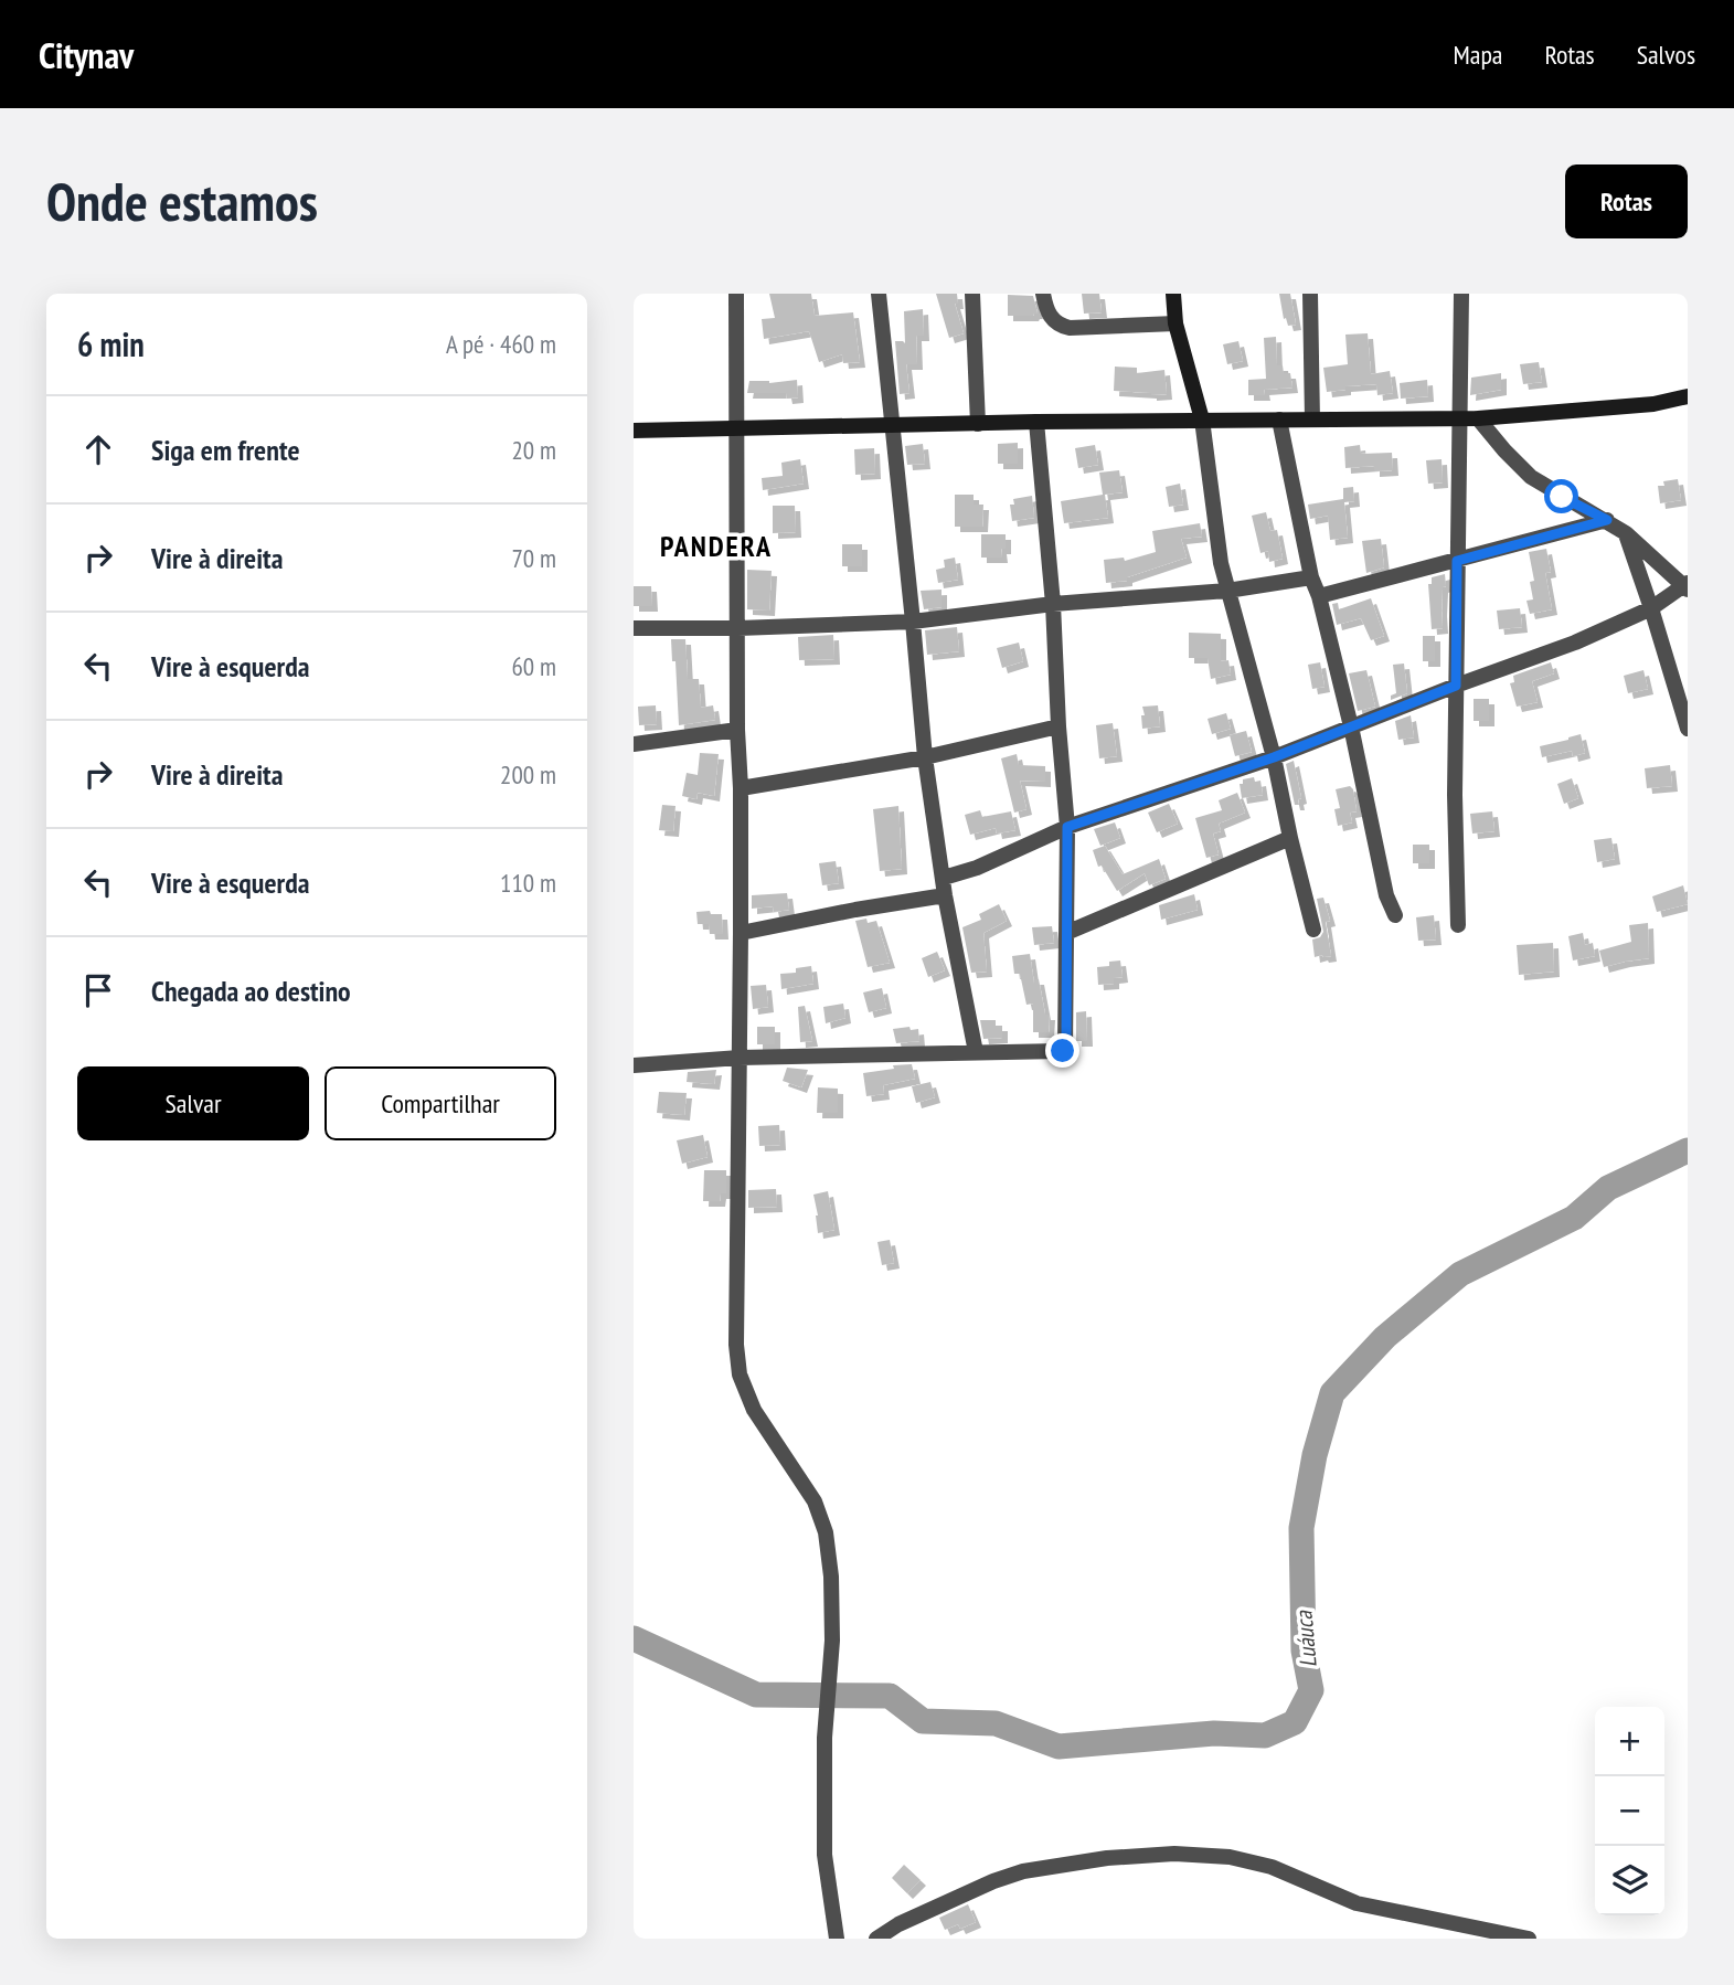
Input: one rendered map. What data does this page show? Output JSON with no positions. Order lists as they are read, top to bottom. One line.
{"districts":["PANDERA"],"water":["Luáuca"],"page":{"header":"Citynav","nav":["Mapa","Rotas","Salvos"],"buttons":["Rotas",["Salvar","Compartilhar"]],"title":"Onde estamos","heading":["6 min","A pé · 460 m"],"list":[["Siga em frente","20 m"],["Vire à direita","70 m"],["Vire à esquerda","60 m"],["Vire à direita","200 m"],["Vire à esquerda","110 m"],"Chegada ao destino"],"map_buttons":["+","−"]}}
